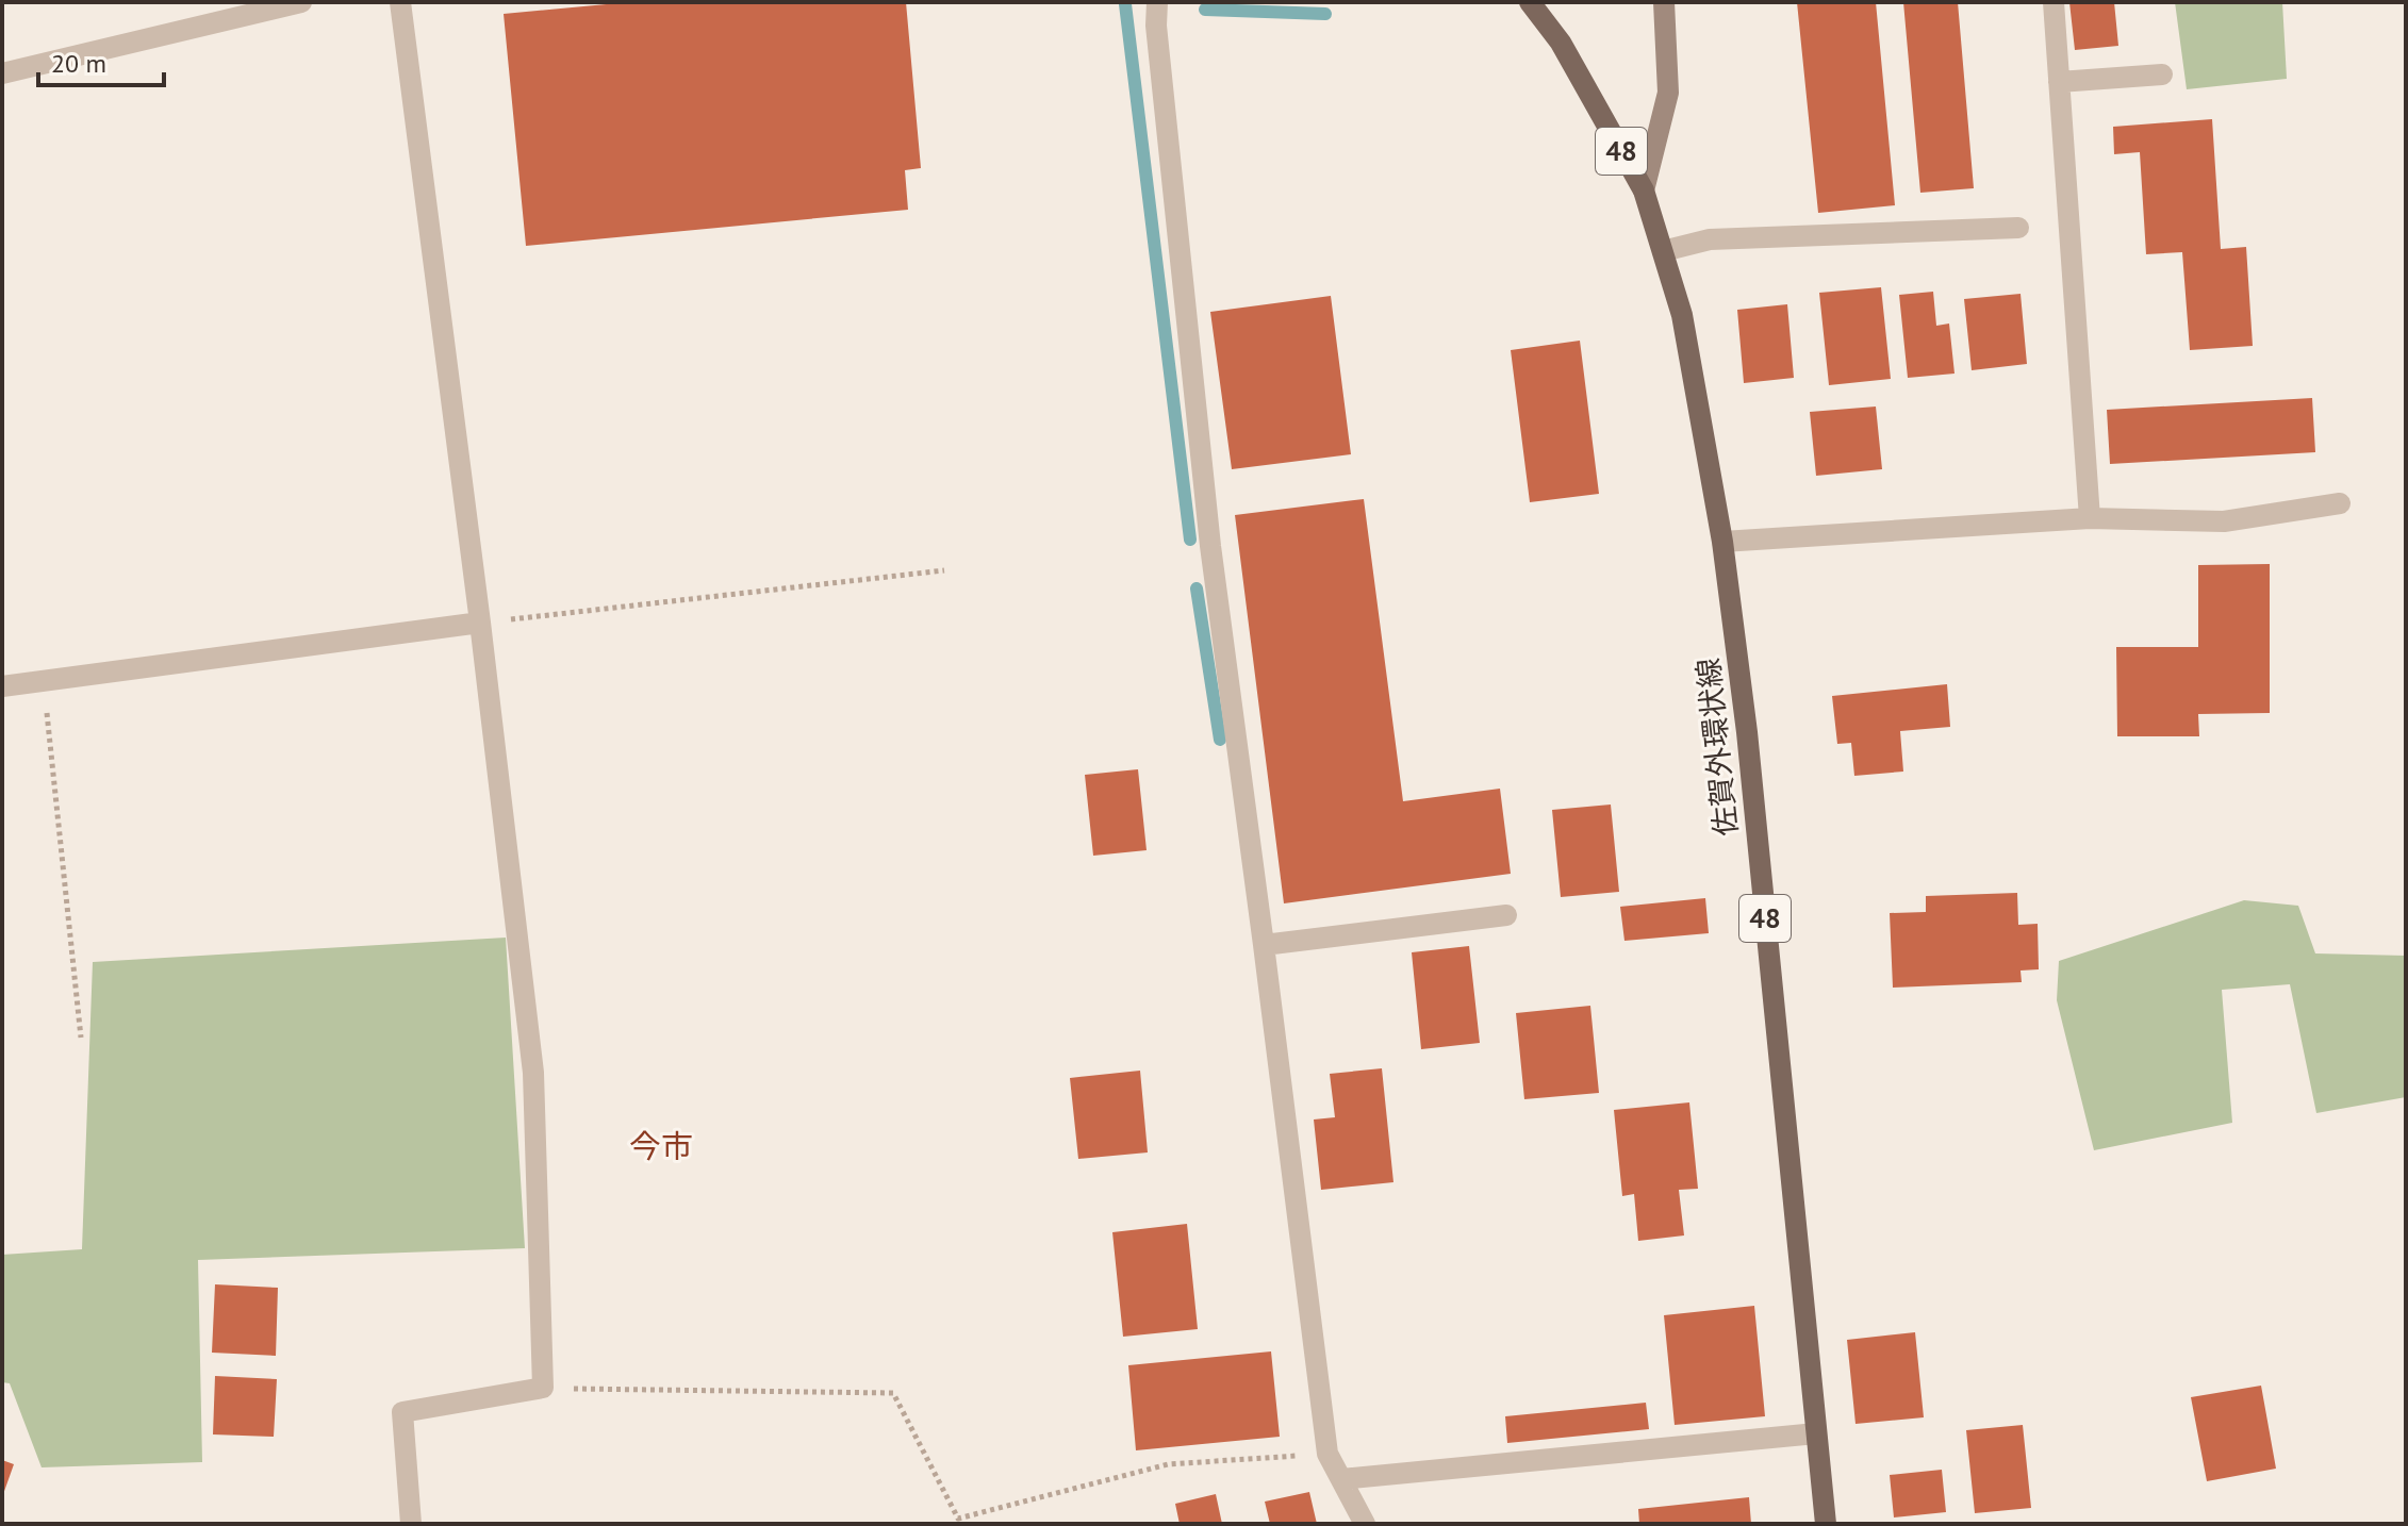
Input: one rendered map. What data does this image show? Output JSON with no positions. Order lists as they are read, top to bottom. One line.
{"streets":{"main road":["48","佐賀外環状線"]},"districts":["今市"],"scale_bar":"20 m"}
